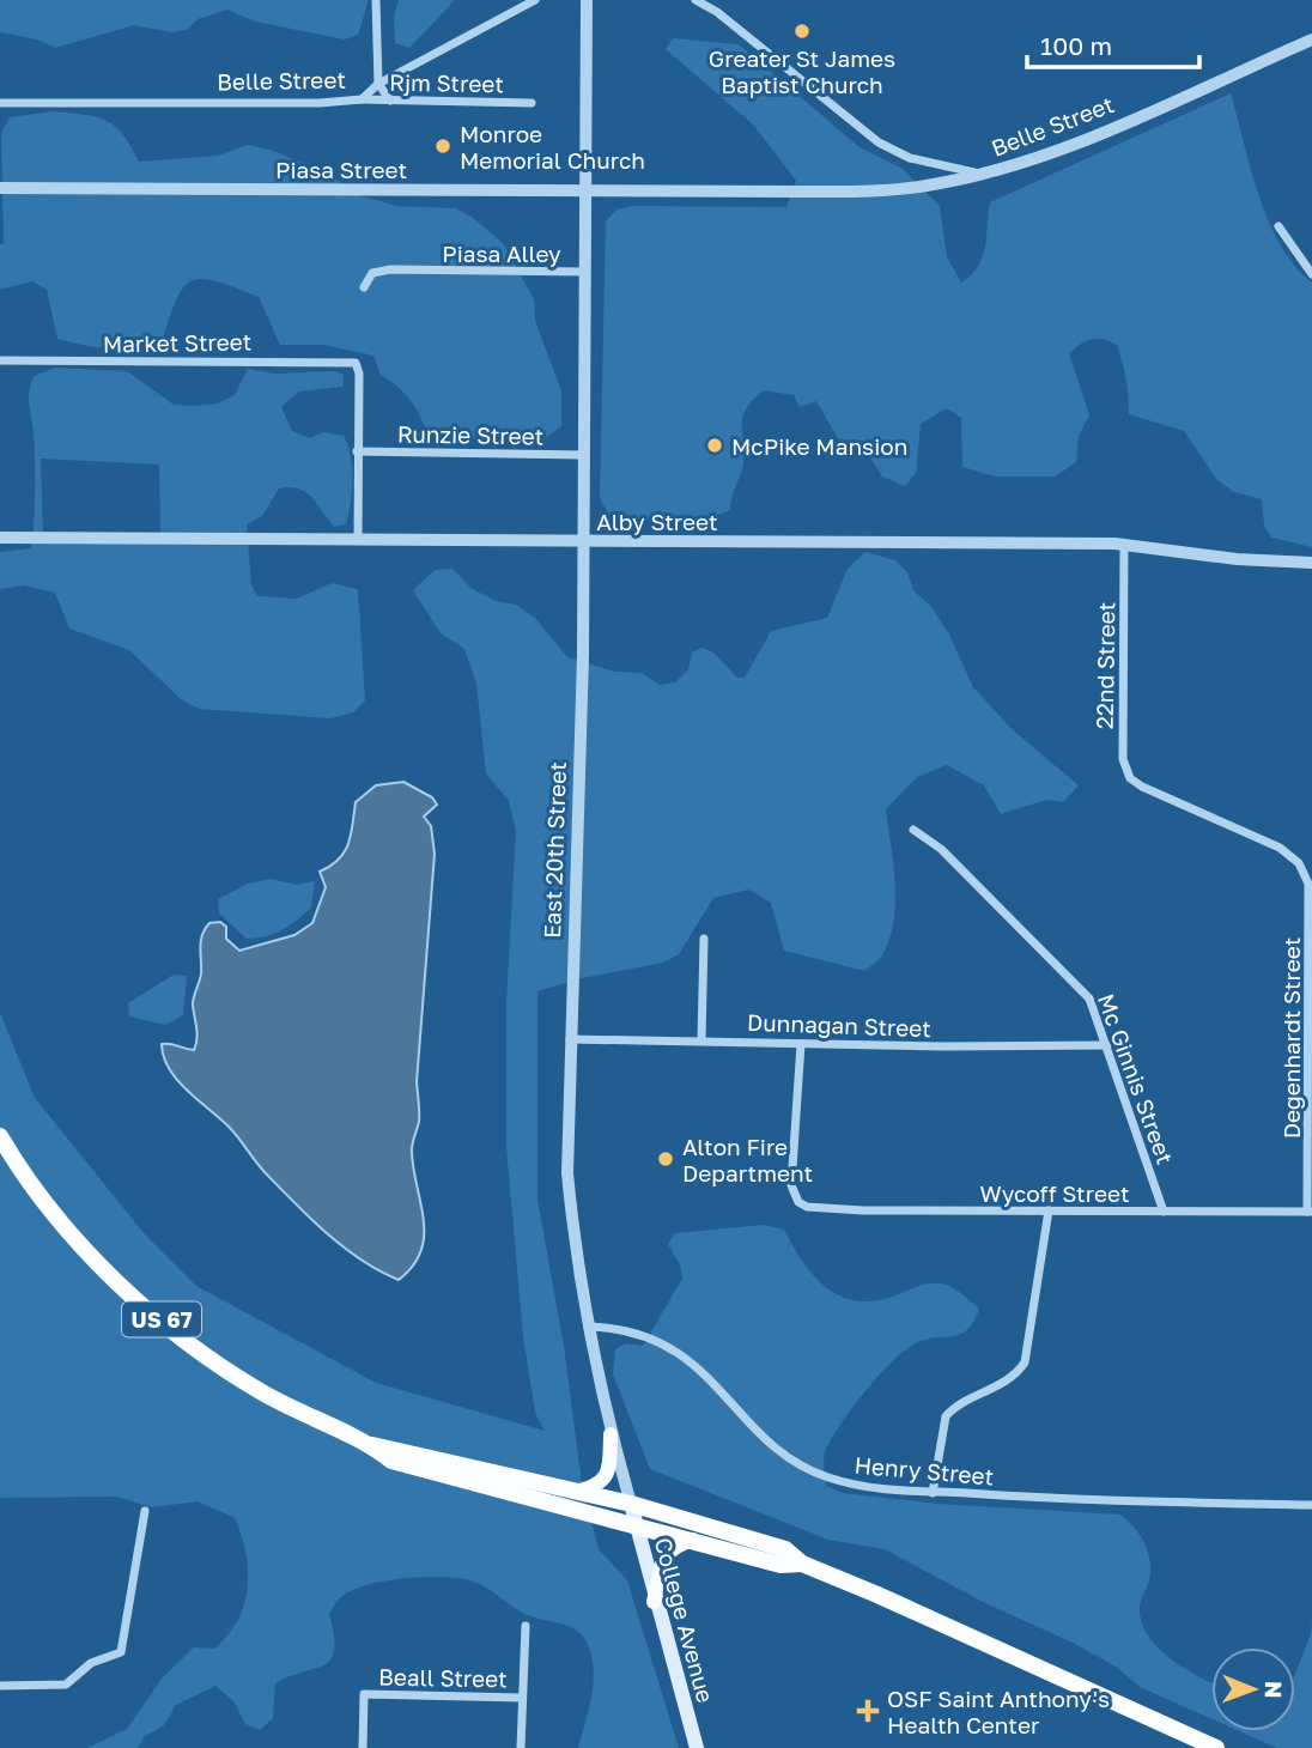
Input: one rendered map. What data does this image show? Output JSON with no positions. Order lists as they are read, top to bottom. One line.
{"streets":{"highway":["US 67"],"main road":["College Avenue"],"street":["Belle Street","Rjm Street","Piasa Street","Piasa Alley","Market Street","Runzie Street","Alby Street","22nd Street","East 20th Street","Dunnagan Street","Degenhardt Street","Mc Ginnis Street","Wycoff Street","Henry Street","Beall Street"]},"crossings":[["Belle Street","Rjm Street"],["Belle Street","Piasa Street"],["Piasa Street","East 20th Street"],["Piasa Alley","East 20th Street"],["Market Street","Runzie Street"],["Runzie Street","East 20th Street"],["Alby Street","22nd Street"],["Alby Street","East 20th Street"],["22nd Street","Degenhardt Street"],["East 20th Street","Dunnagan Street"],["East 20th Street","US 67"],["East 20th Street","Henry Street"],["East 20th Street","College Avenue"],["Dunnagan Street","Mc Ginnis Street"],["Dunnagan Street","Wycoff Street"],["Degenhardt Street","Wycoff Street"],["Mc Ginnis Street","Wycoff Street"],["US 67","College Avenue"]],"places":{"other":["Greater St James Baptist Church","Monroe Memorial Church","McPike Mansion","Alton Fire Department"],"health":["OSF Saint Anthony's Health Center"]},"scale_bar":"100 m","north":"right"}
